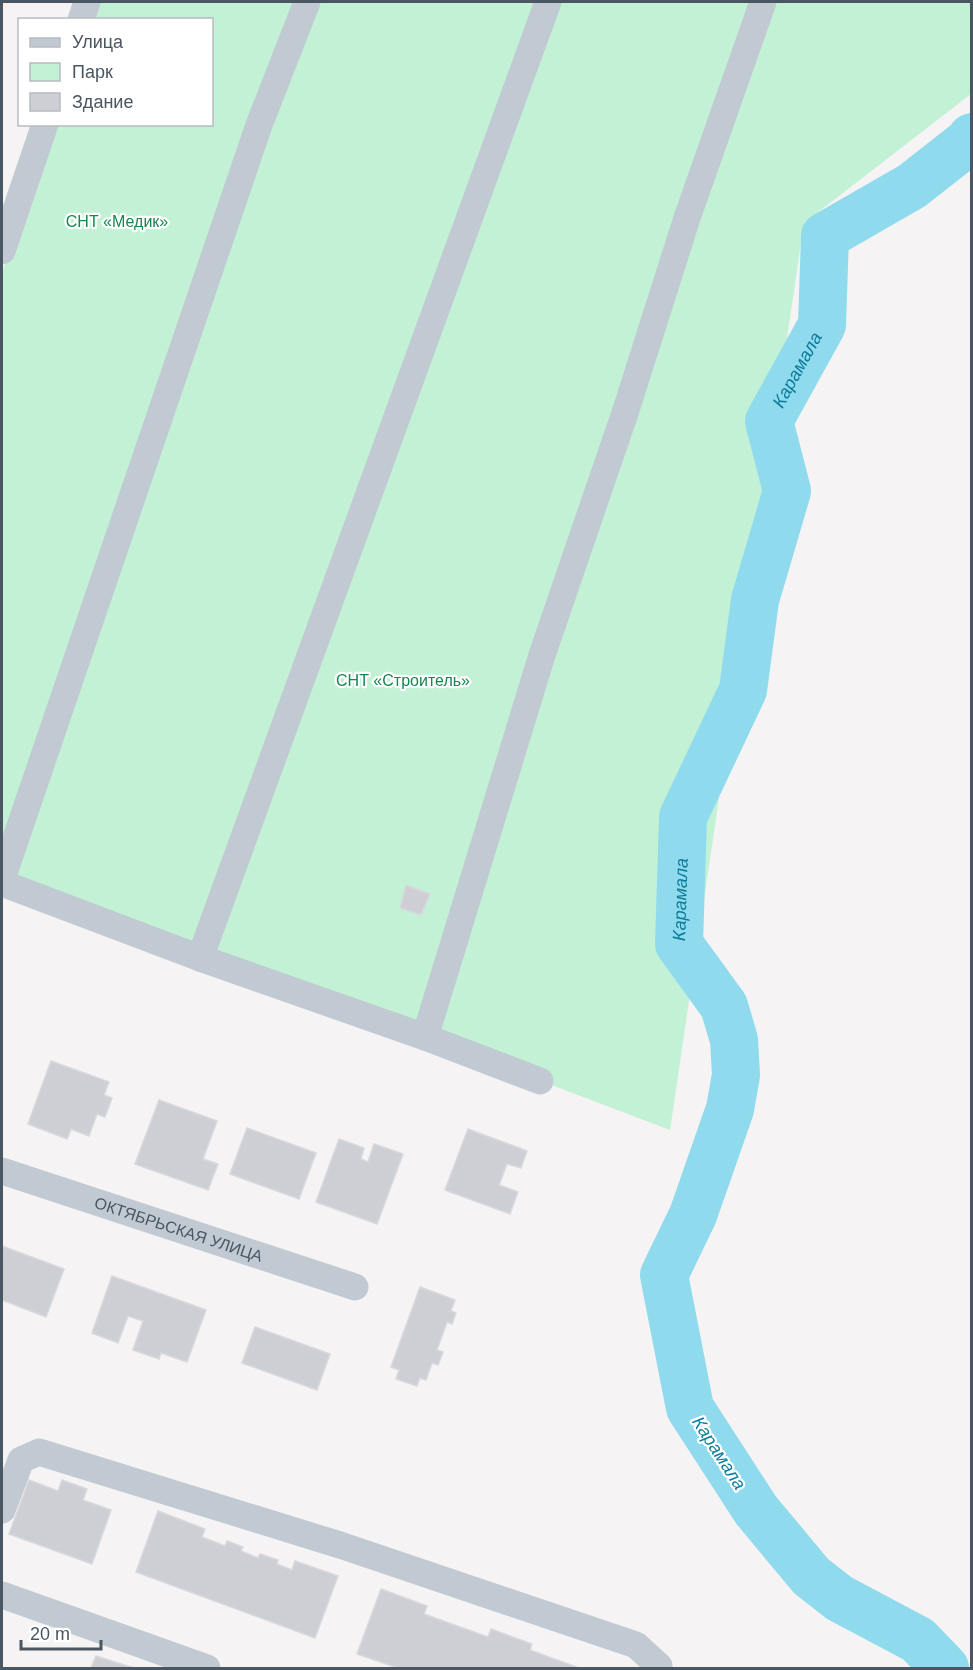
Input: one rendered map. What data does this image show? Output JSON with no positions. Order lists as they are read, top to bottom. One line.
{"streets":{"street":["ОКТЯБРЬСКАЯ УЛИЦА"]},"water":["Карамала"],"parks":["СНТ «Медик»","СНТ «Строитель»"],"legend":["Улица","Парк","Здание"],"scale_bar":"20 m"}
